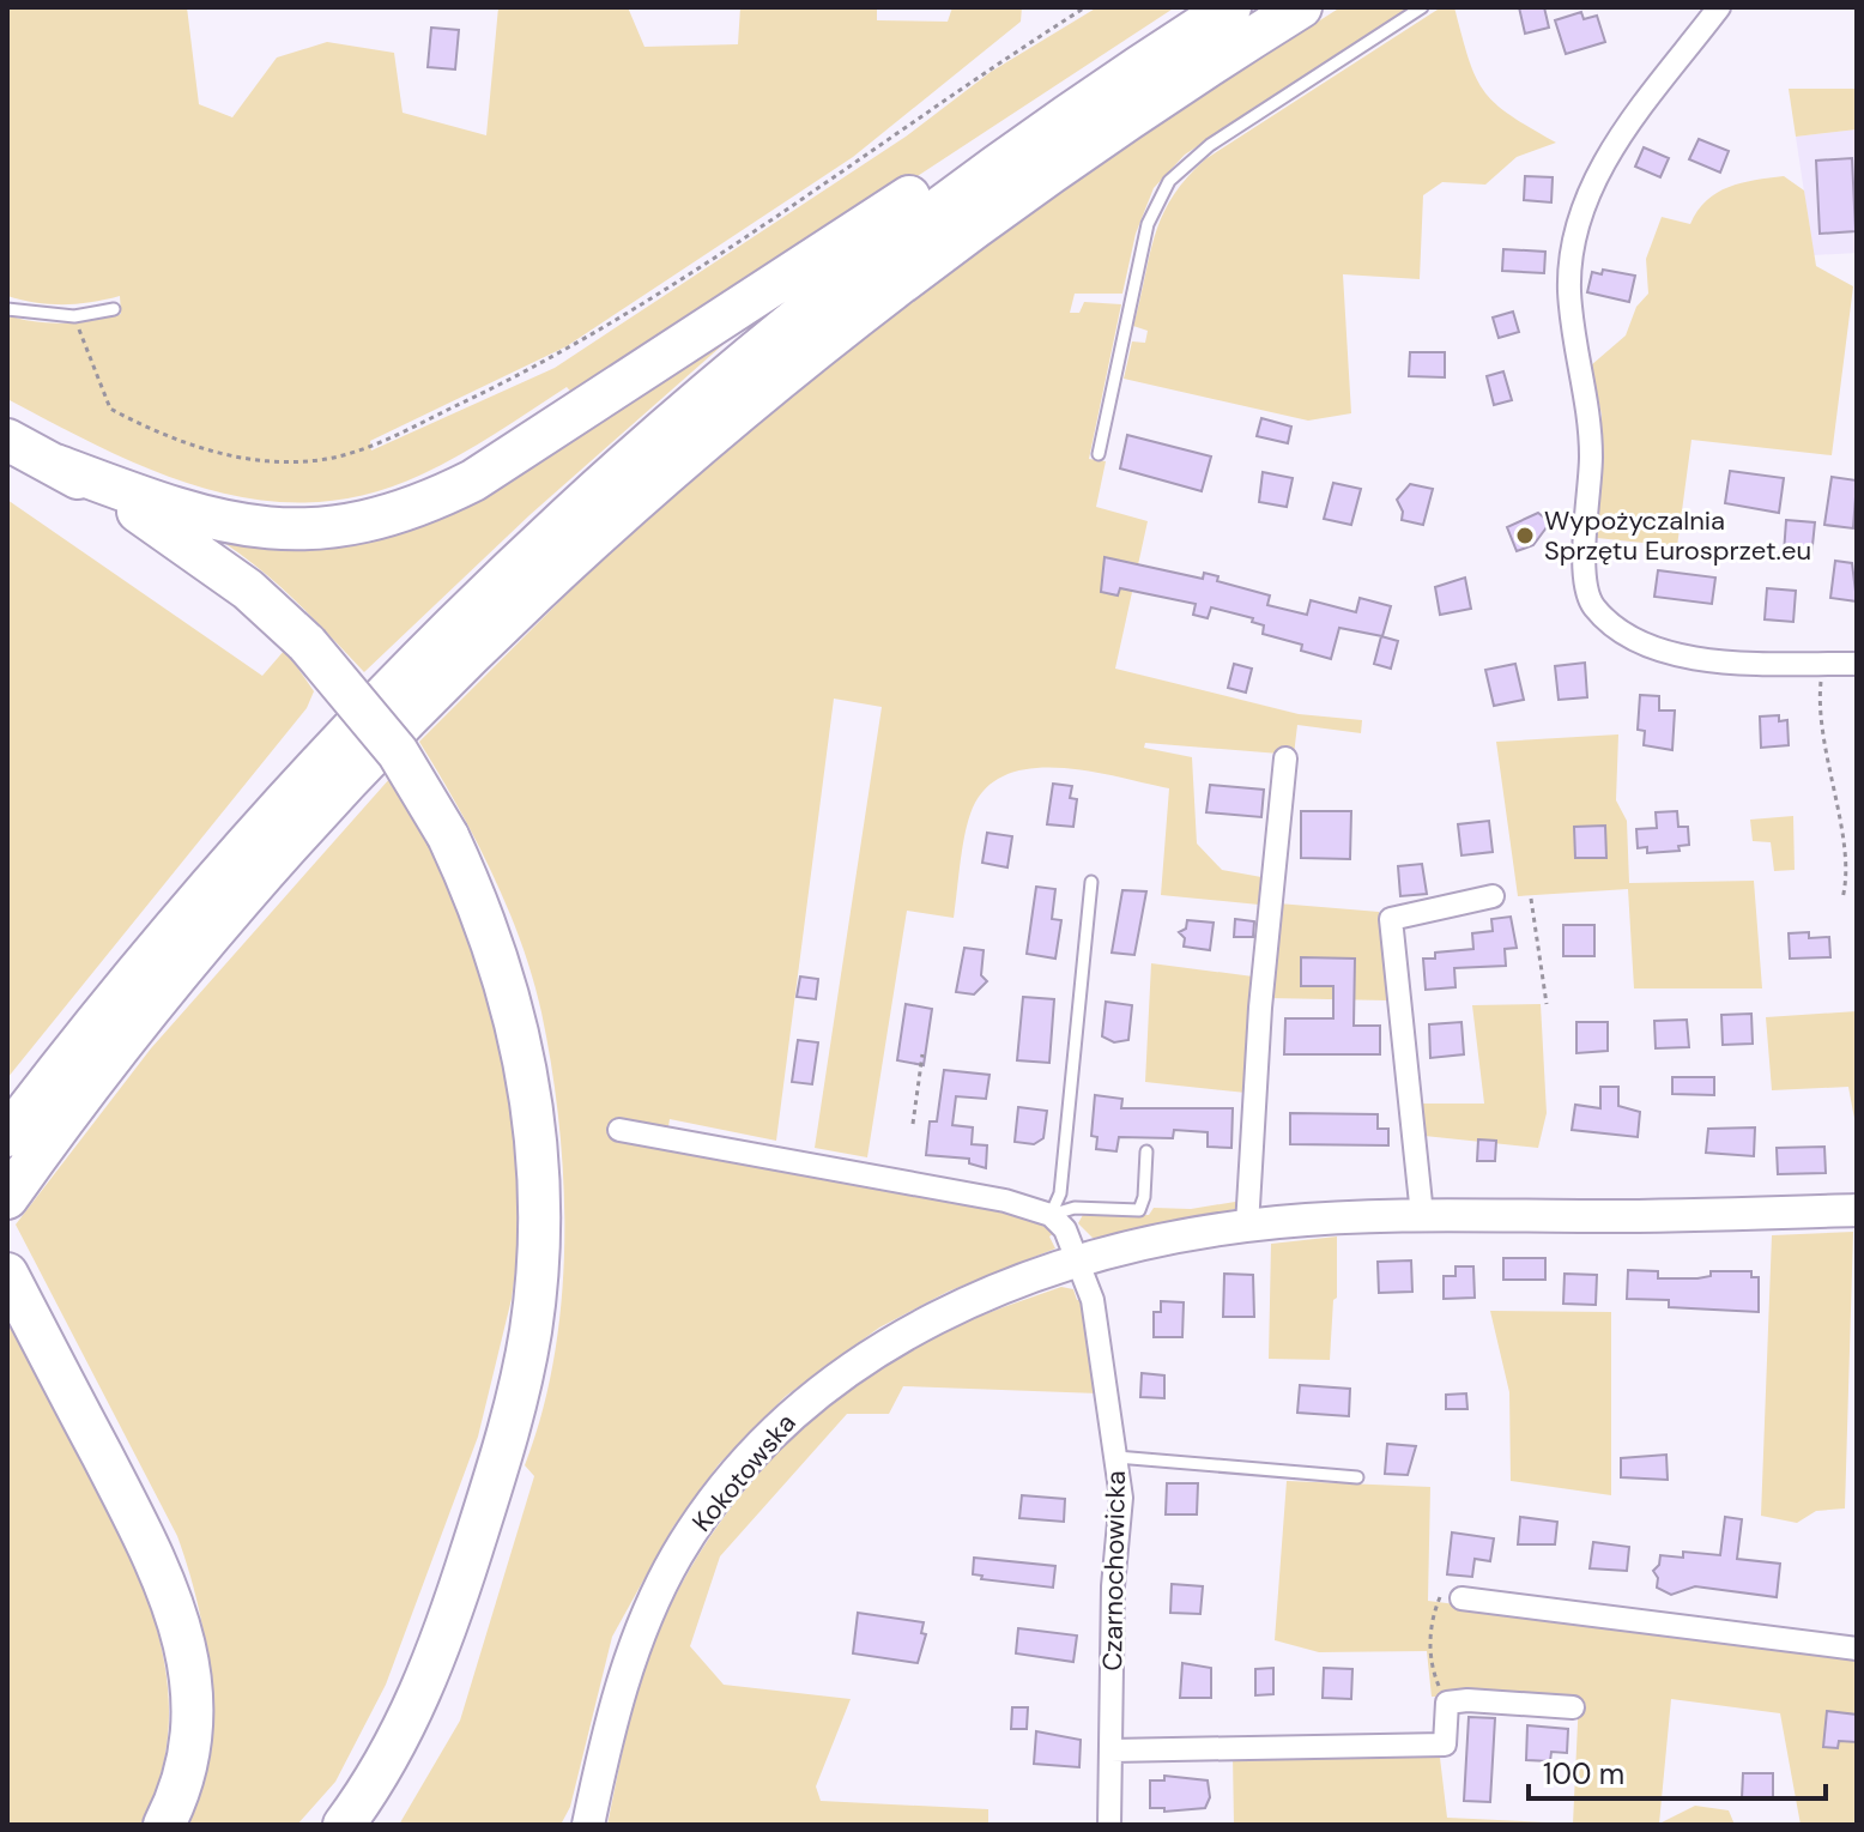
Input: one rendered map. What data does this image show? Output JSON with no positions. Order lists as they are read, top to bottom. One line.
{"streets":{"street":["Kokotowska","Czarnochowicka"]},"crossings":[["Kokotowska","Czarnochowicka"]],"places":["Wypożyczalnia Sprzętu Eurosprzet.eu"],"scale_bar":"100 m"}
